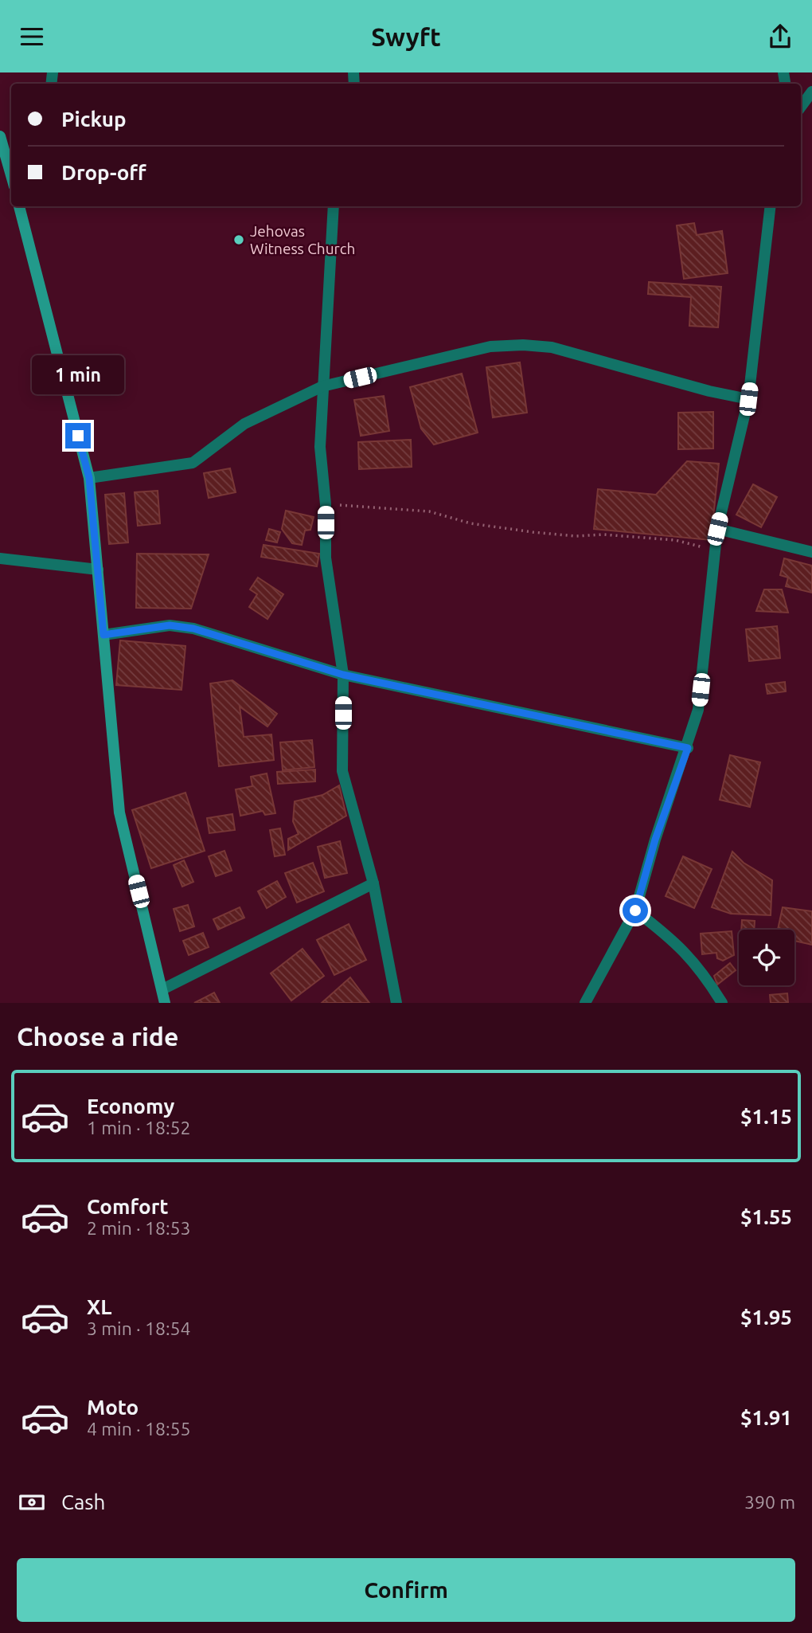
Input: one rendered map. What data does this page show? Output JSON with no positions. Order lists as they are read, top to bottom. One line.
{"places":["Jehovas Witness Church"],"page":{"header":"Swyft","banner":["Pickup","Drop-off"],"bubble":"1 min","heading":"Choose a ride","list":[{"name":"Economy","note":"1 min · 18:52","value":"$1.15"},{"name":"Comfort","note":"2 min · 18:53","value":"$1.55"},{"name":"XL","note":"3 min · 18:54","value":"$1.95"},{"name":"Moto","note":"4 min · 18:55","value":"$1.91"}],"pay":["Cash","390 m"],"buttons":"Confirm"}}
